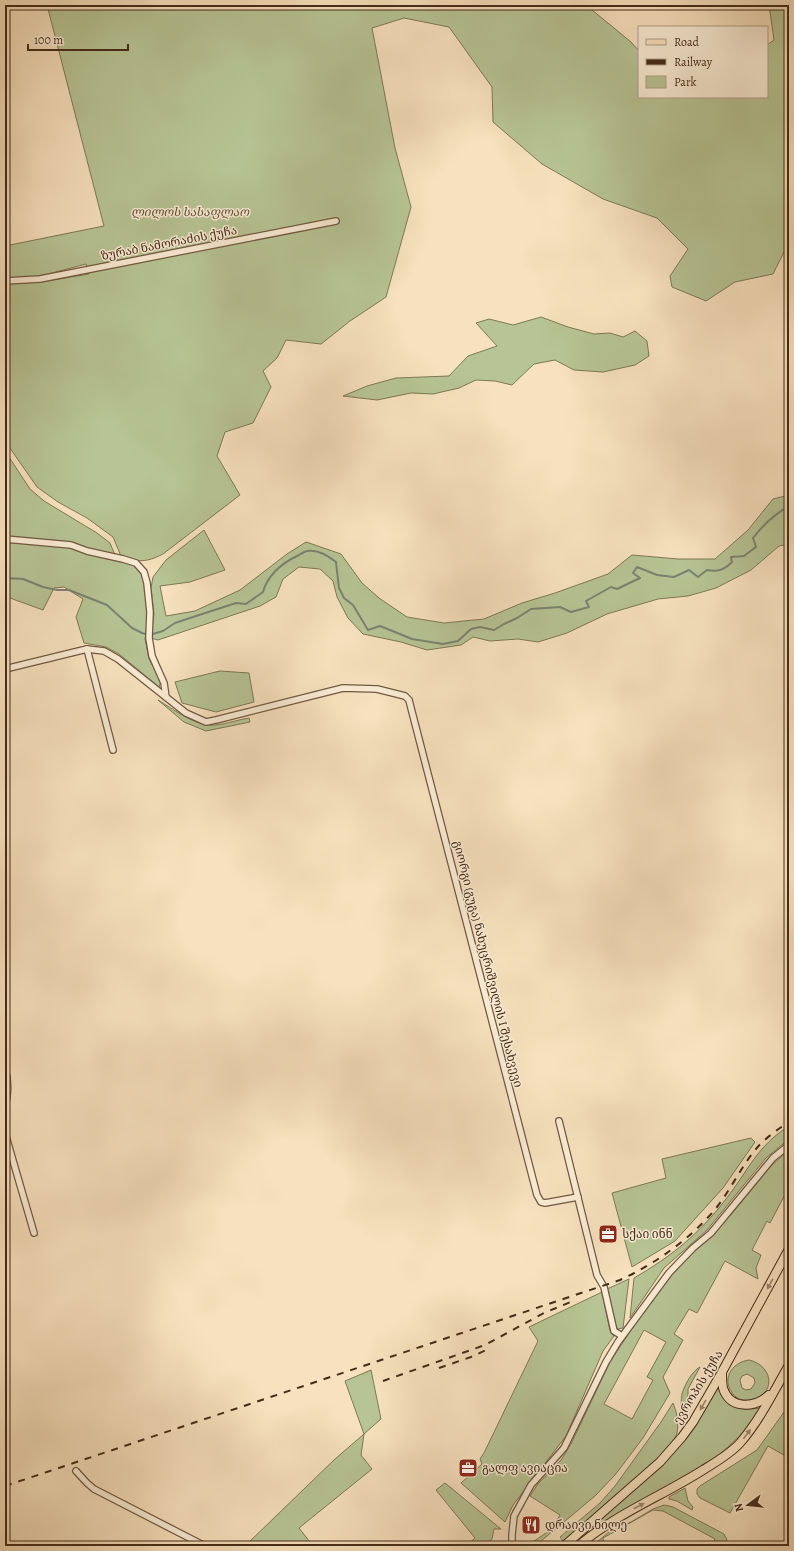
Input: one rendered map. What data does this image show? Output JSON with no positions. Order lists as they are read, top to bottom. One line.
{"streets":{"main road":["ევროპის ქუჩა"],"street":["ზურაბ ნამორაძის ქუჩა","გიორგი (გუგა) ნახუცრიშვილის I შესახვევი"]},"parks":["ლილოს სასაფლაო"],"places":{"office":["სქაი ინნ","გალფ ავიაცია"],"restaurant":["დრაივი ნილე"]},"legend":["Road","Railway","Park"],"scale_bar":"100 m","north":"left"}
